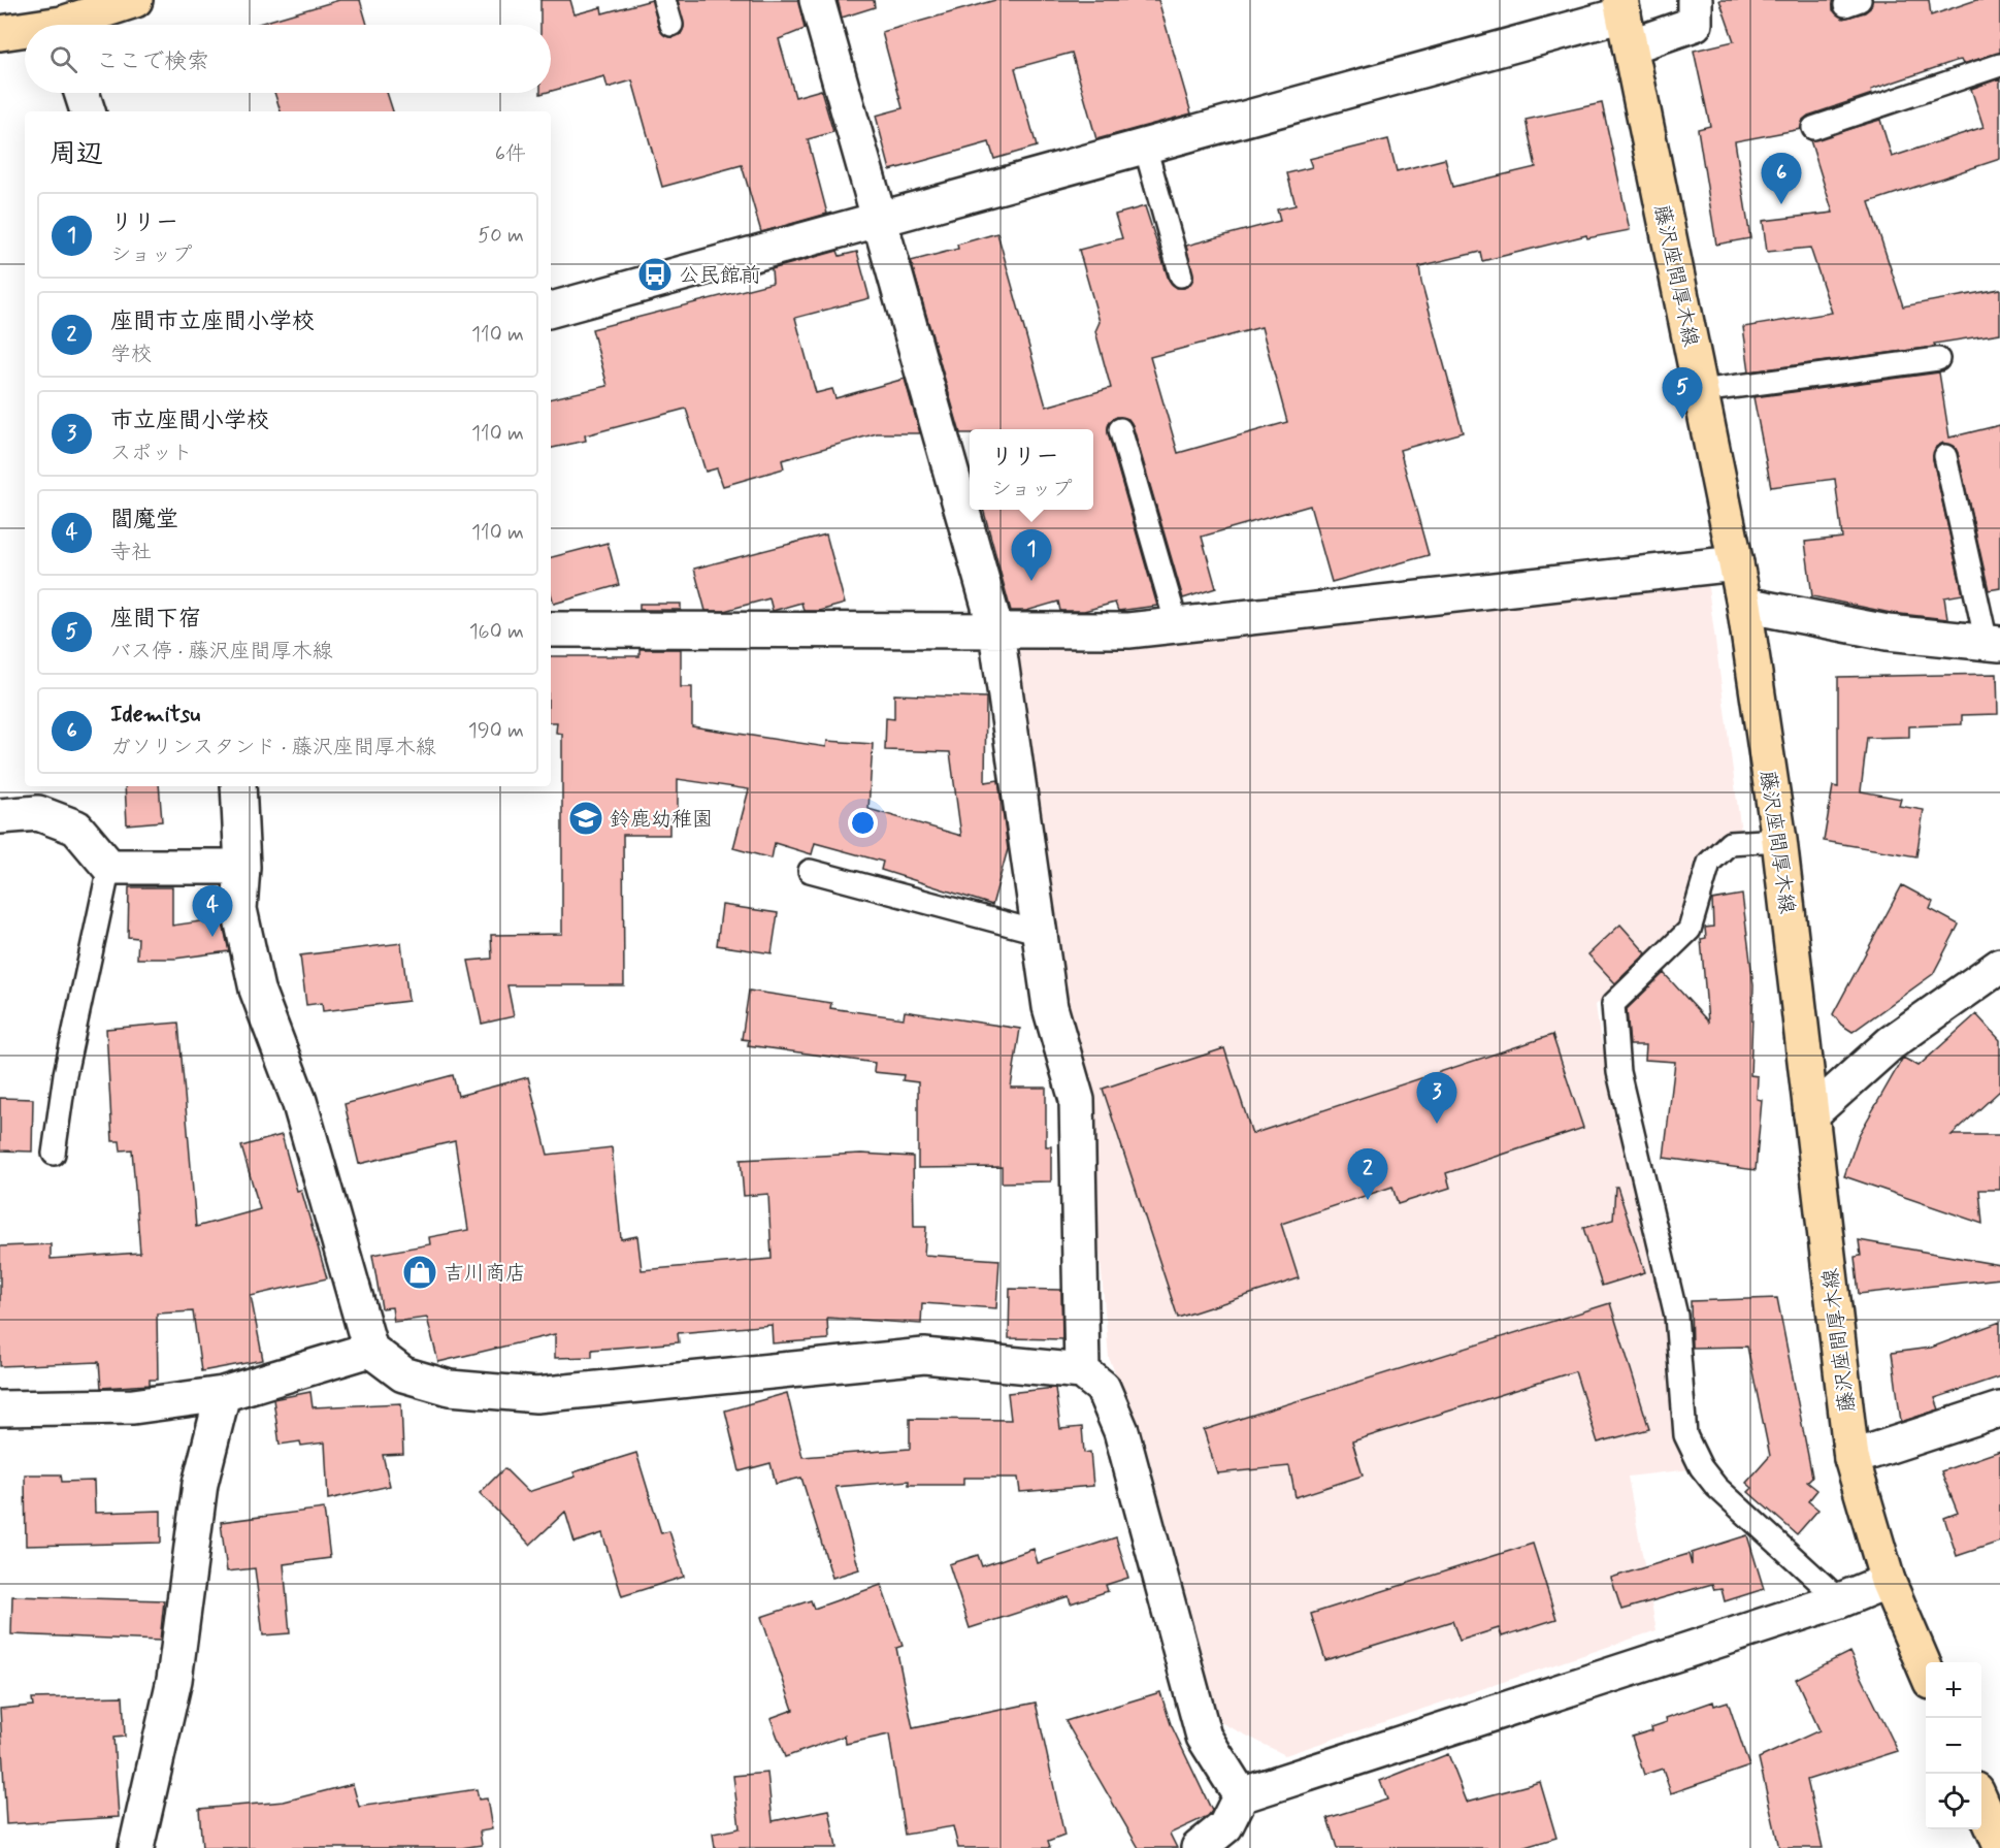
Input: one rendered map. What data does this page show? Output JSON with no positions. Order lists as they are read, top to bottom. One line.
{"streets":{"main road":["藤沢座間厚木線"]},"places":{"bus stop":["公民館前"],"school or university":["鈴鹿幼稚園"],"shop":["吉川商店"]},"page":{"search":"ここで検索","heading":["周辺","6件"],"pins":["6","5","1","4","3","2"],"list":[{"mark":"1","name":"リリー","note":"ショップ","value":"50 m"},{"mark":"2","name":"座間市立座間小学校","note":"学校","value":"110 m"},{"mark":"3","name":"市立座間小学校","note":"スポット","value":"110 m"},{"mark":"4","name":"閻魔堂","note":"寺社","value":"110 m"},{"mark":"5","name":"座間下宿","note":"バス停 · 藤沢座間厚木線","value":"160 m"},{"mark":"6","name":"Idemitsu","note":"ガソリンスタンド · 藤沢座間厚木線","value":"190 m"}],"popup":["リリー","ショップ"],"map_buttons":["+","−"]}}
